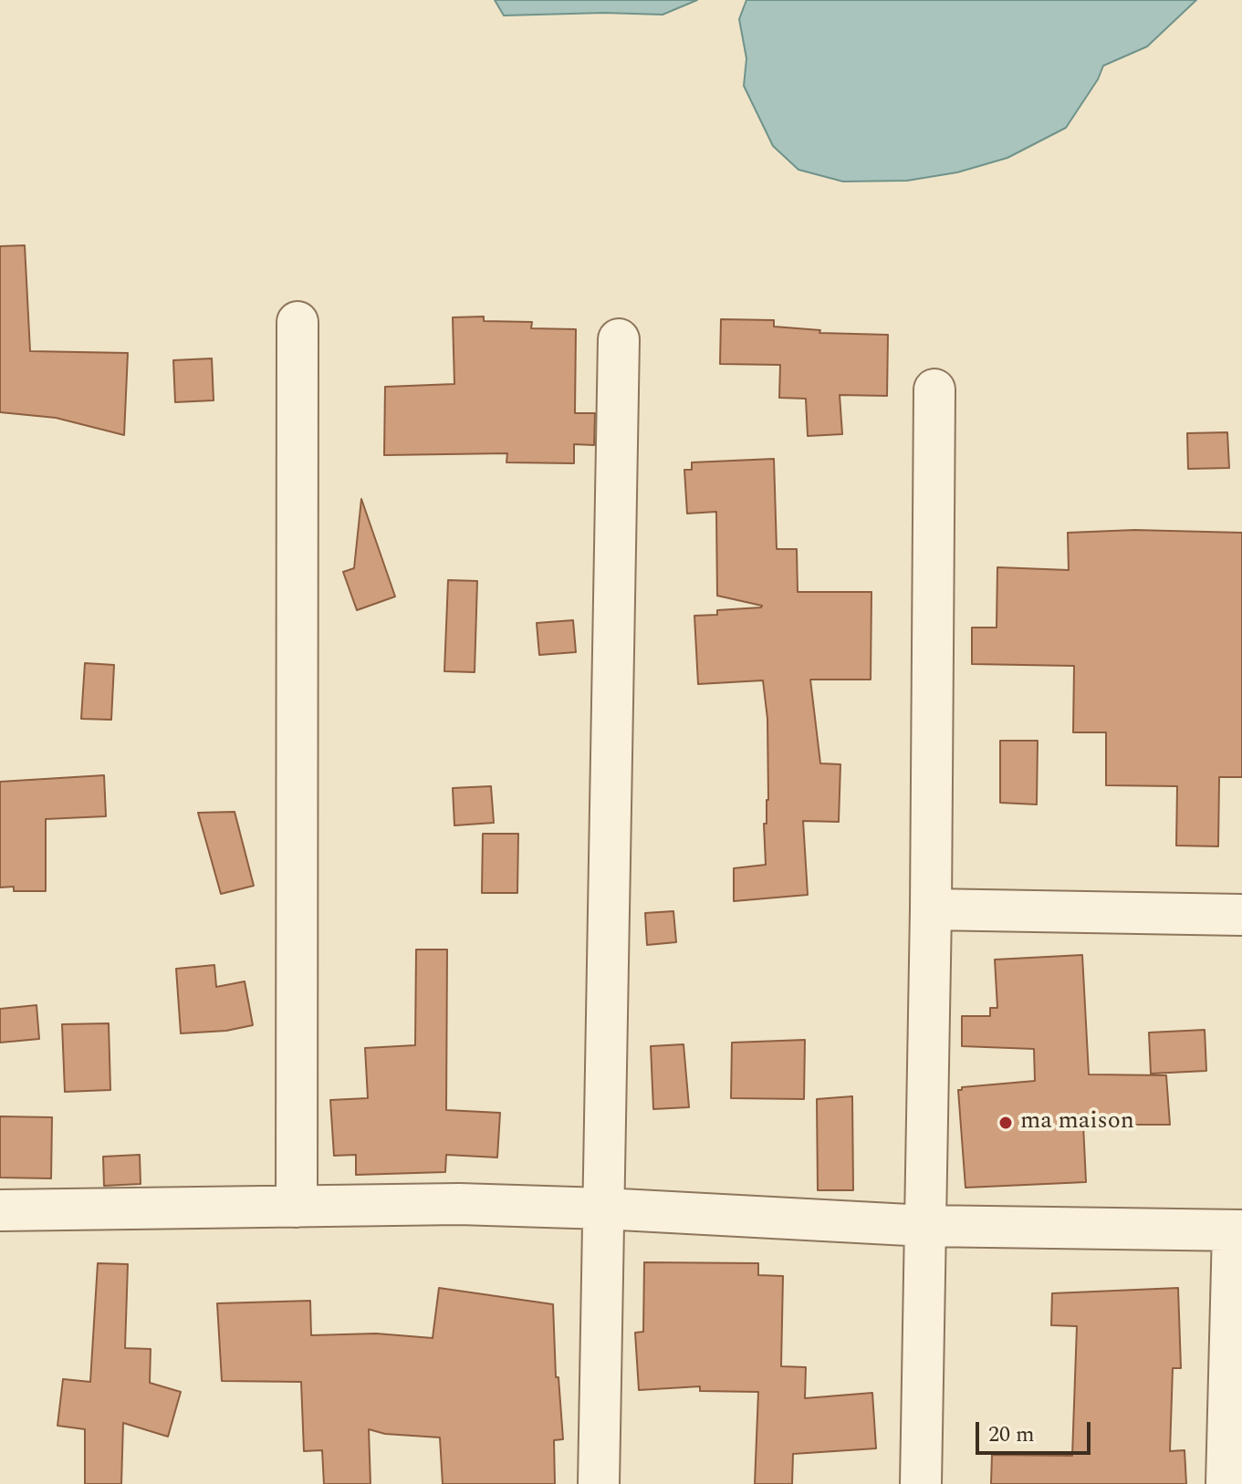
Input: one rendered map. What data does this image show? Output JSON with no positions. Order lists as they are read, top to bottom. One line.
{"places":["ma maison"],"scale_bar":"20 m"}
